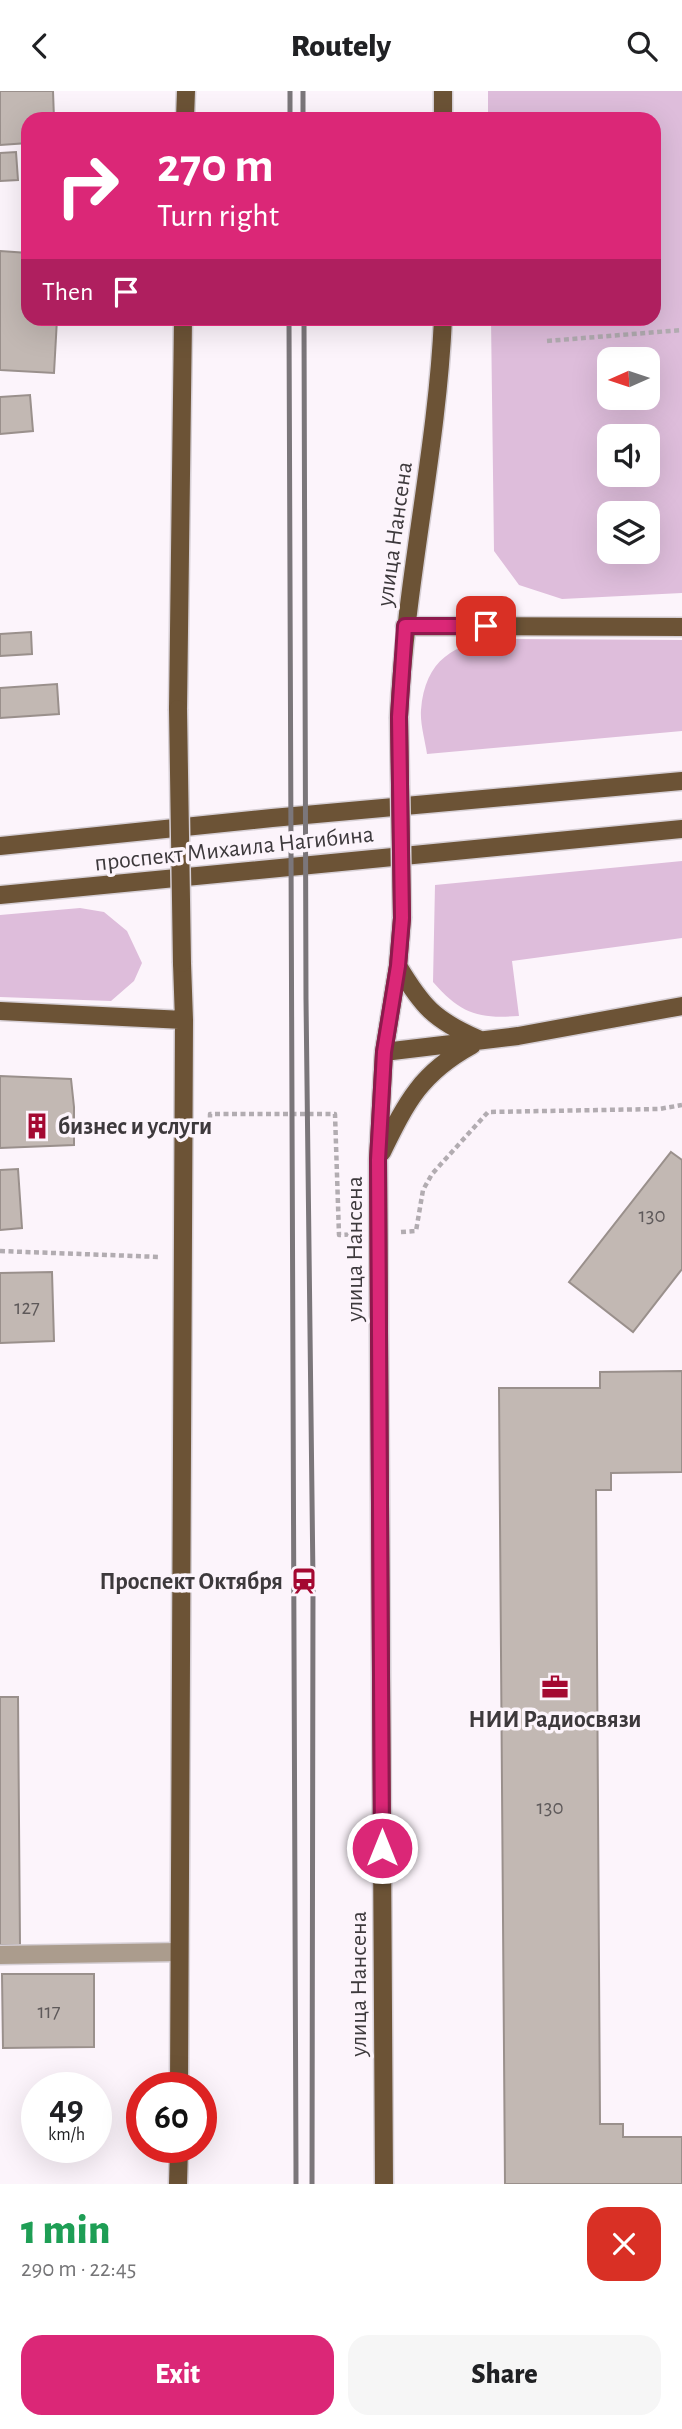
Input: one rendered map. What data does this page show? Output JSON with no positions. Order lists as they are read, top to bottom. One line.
{"streets":{"main road":["улица Нансена","проспект Михаила Нагибина"]},"places":{"building":["бизнес и услуги"],"station":["Проспект Октября"],"office":["НИИ Радиосвязи"]},"house_numbers":["130","127","130","117"],"north":"left","page":{"header":"Routely","turn":["270 m","Turn right"],"then":"Then","speed":"49 km/h","limit":"60","heading":["1 min","290 m · 22:45"],"buttons":["Exit","Share"]}}
